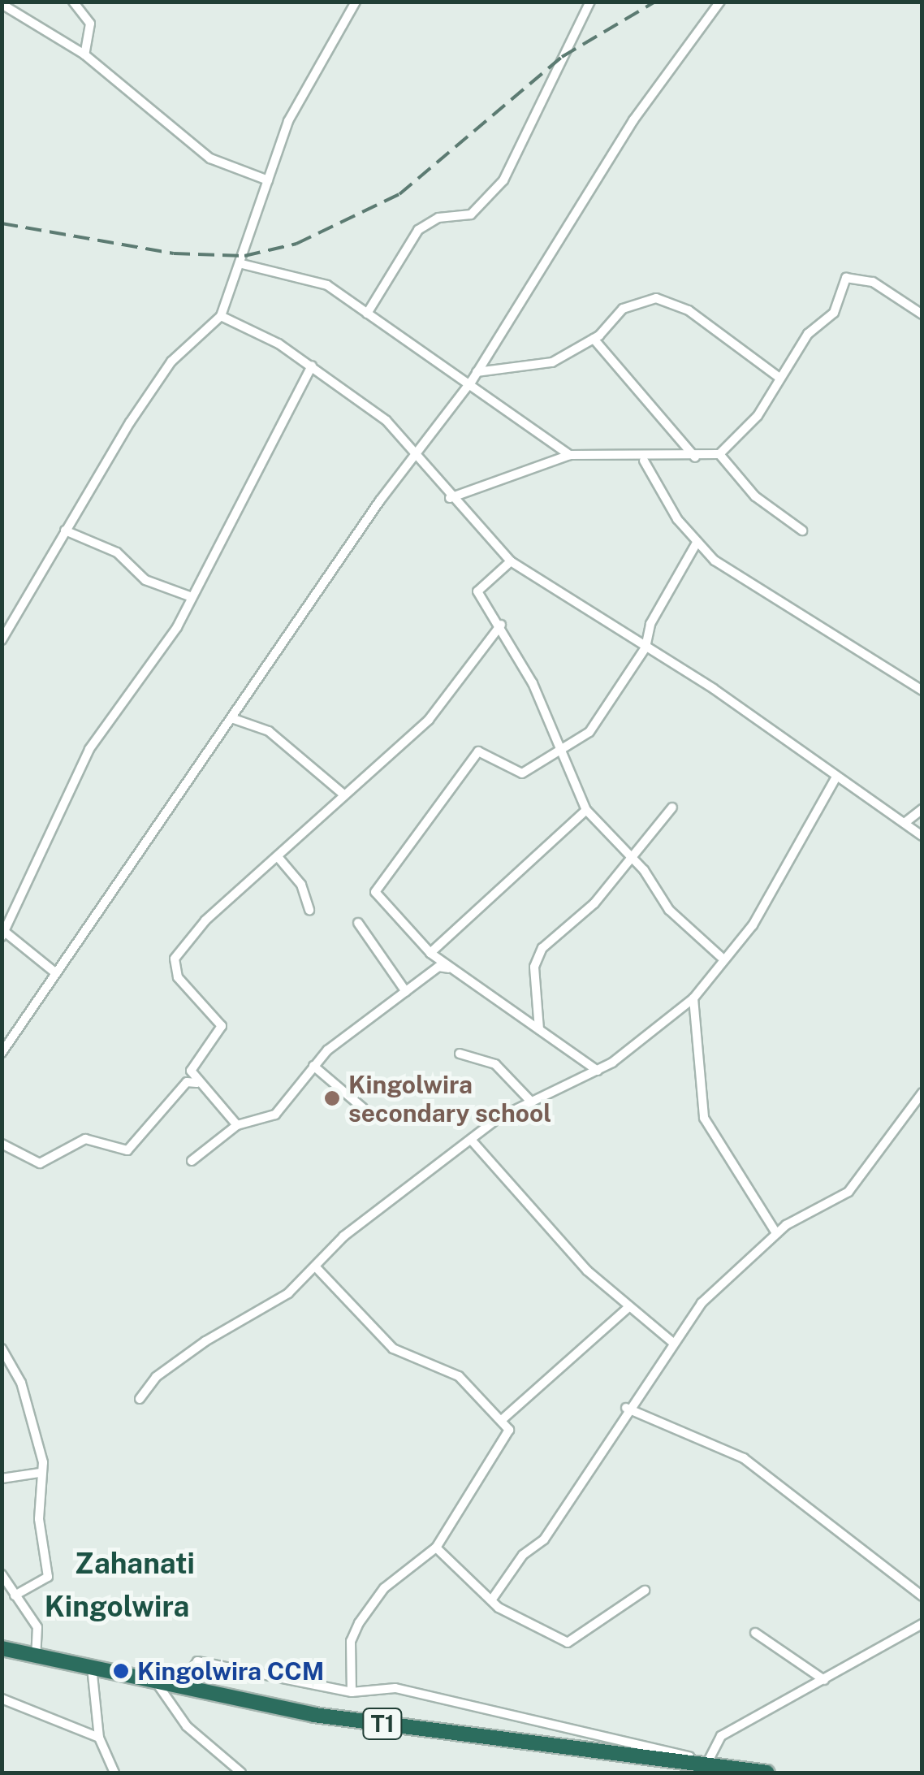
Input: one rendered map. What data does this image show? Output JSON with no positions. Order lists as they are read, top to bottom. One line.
{"streets":{"highway":["T1"]},"districts":["Zahanati","Kingolwira"],"places":["Kingolwira secondary school","Kingolwira CCM"]}
